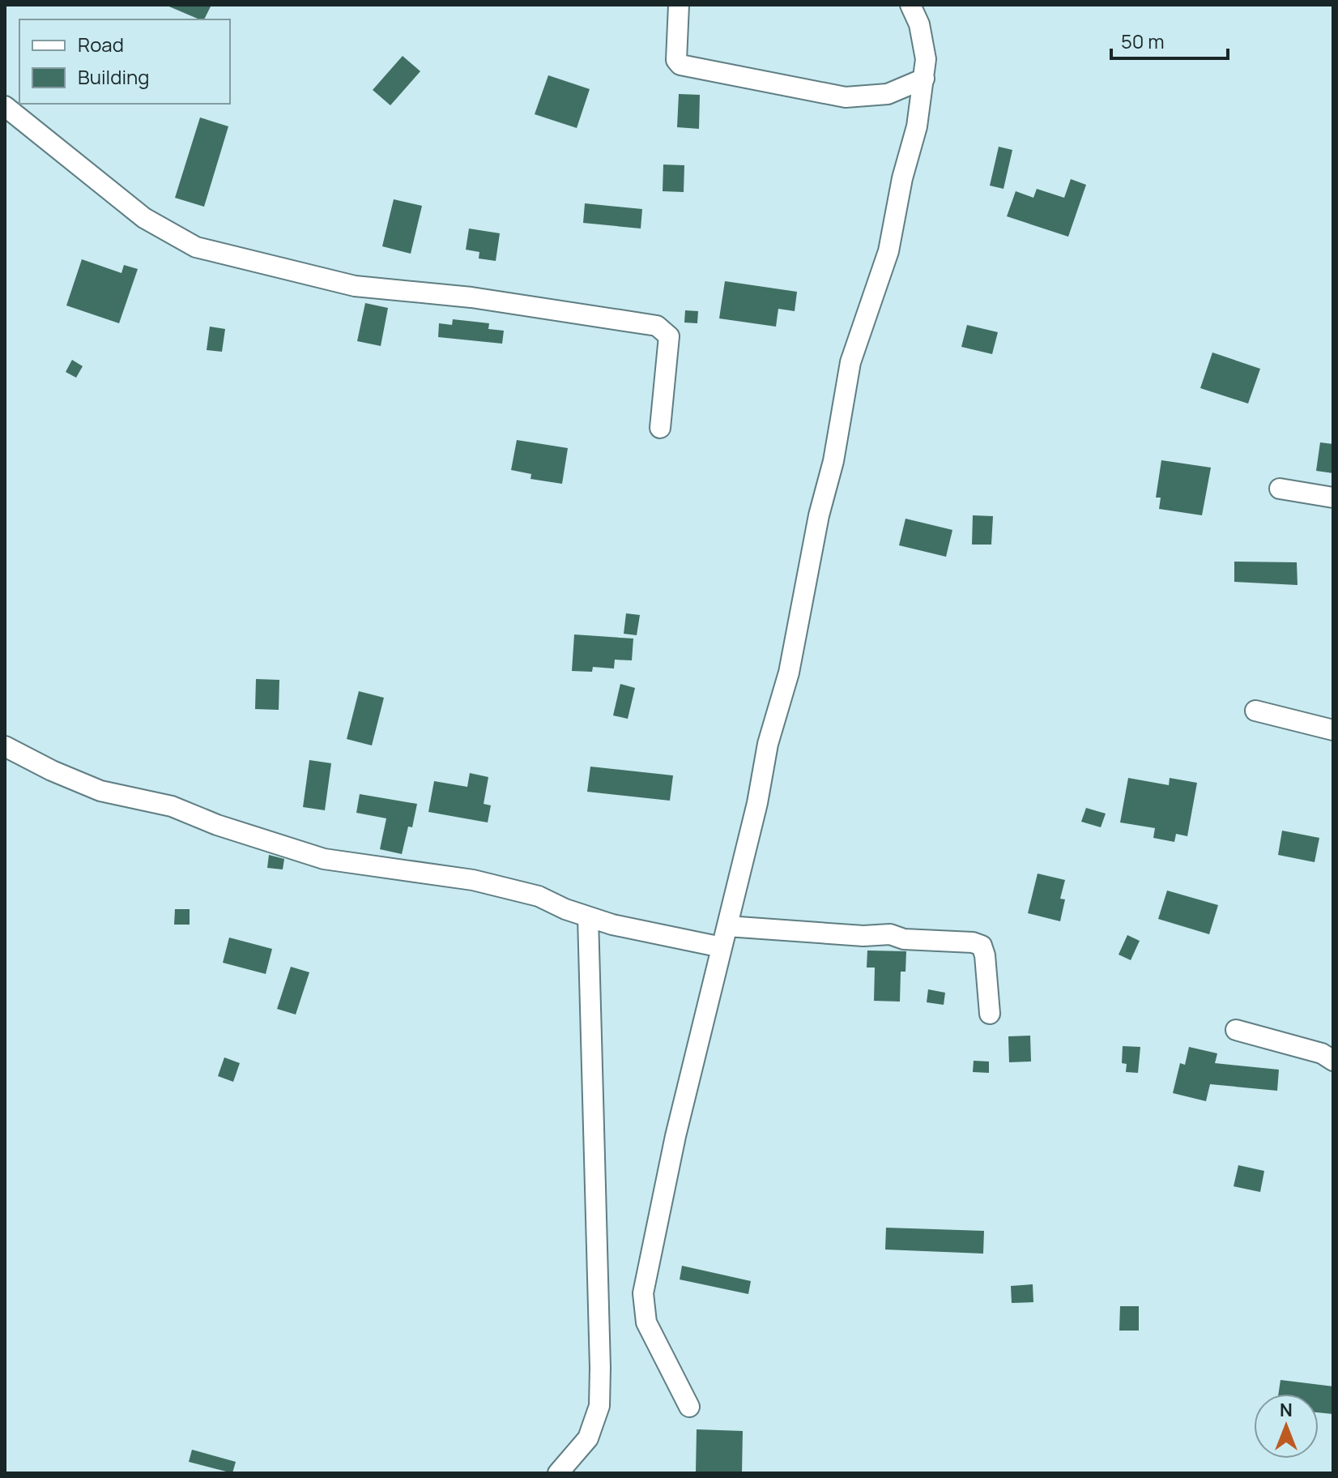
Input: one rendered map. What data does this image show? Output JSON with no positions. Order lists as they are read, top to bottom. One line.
{"legend":["Road","Building"],"scale_bar":"50 m","north":"top"}
